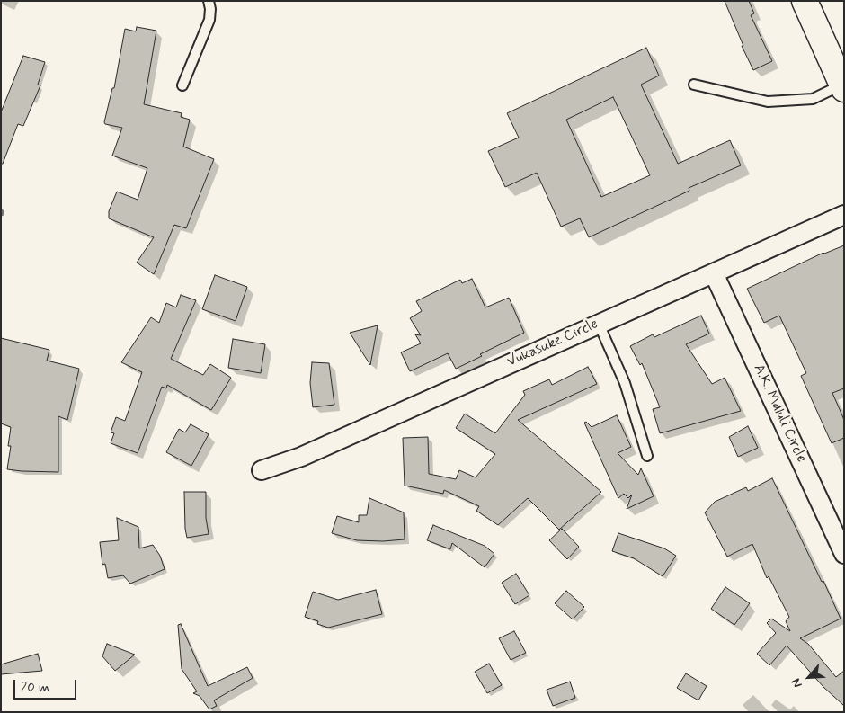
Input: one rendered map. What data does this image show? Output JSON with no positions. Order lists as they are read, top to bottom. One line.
{"streets":{"street":["Vukasuke Circle","A.K. Mdluli Circle"]},"crossings":[["Vukasuke Circle","A.K. Mdluli Circle"]],"scale_bar":"20 m","north":"bottom left"}
